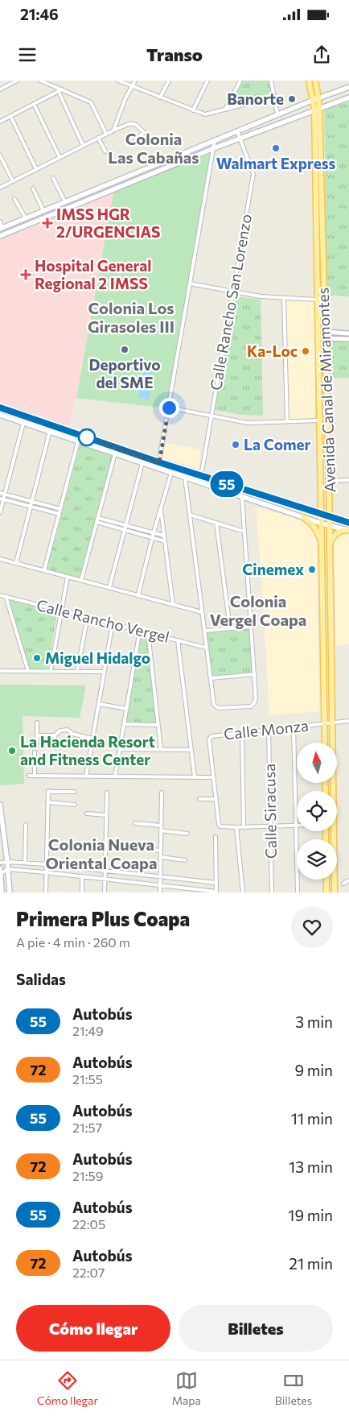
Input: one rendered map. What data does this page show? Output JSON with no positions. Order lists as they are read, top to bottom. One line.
{"streets":{"main road":["Avenida Canal de Miramontes"],"street":["Calle Rancho San Lorenzo","Calle Rancho Vergel","Calle Monza","Calle Siracusa"]},"crossings":[["Avenida Canal de Miramontes","Calle Monza"],["Calle Monza","Calle Siracusa"]],"districts":["Colonia Las Cabañas","Colonia Los Girasoles III","Colonia Vergel Coapa","Colonia Nueva Oriental Coapa"],"places":{"other":["Banorte","Walmart Express","Deportivo del SME","Ka-Loc","La Comer","Cinemex","Miguel Hidalgo","La Hacienda Resort and Fitness Center"],"health":["IMSS HGR 2/URGENCIAS","Hospital General Regional 2 IMSS"]},"lines":["bus line 55"],"north":"top","page":{"status":"21:46","header":"Transo","on_map":"55","heading":[["Primera Plus Coapa","A pie · 4 min · 260 m"],"Salidas"],"list":[{"mark":"55","name":"Autobús","note":"21:49","value":"3 min"},{"mark":"72","name":"Autobús","note":"21:55","value":"9 min"},{"mark":"55","name":"Autobús","note":"21:57","value":"11 min"},{"mark":"72","name":"Autobús","note":"21:59","value":"13 min"},{"mark":"55","name":"Autobús","note":"22:05","value":"19 min"},{"mark":"72","name":"Autobús","note":"22:07","value":"21 min"}],"buttons":["Cómo llegar","Billetes"],"tabs":["Cómo llegar","Mapa","Billetes"]}}
